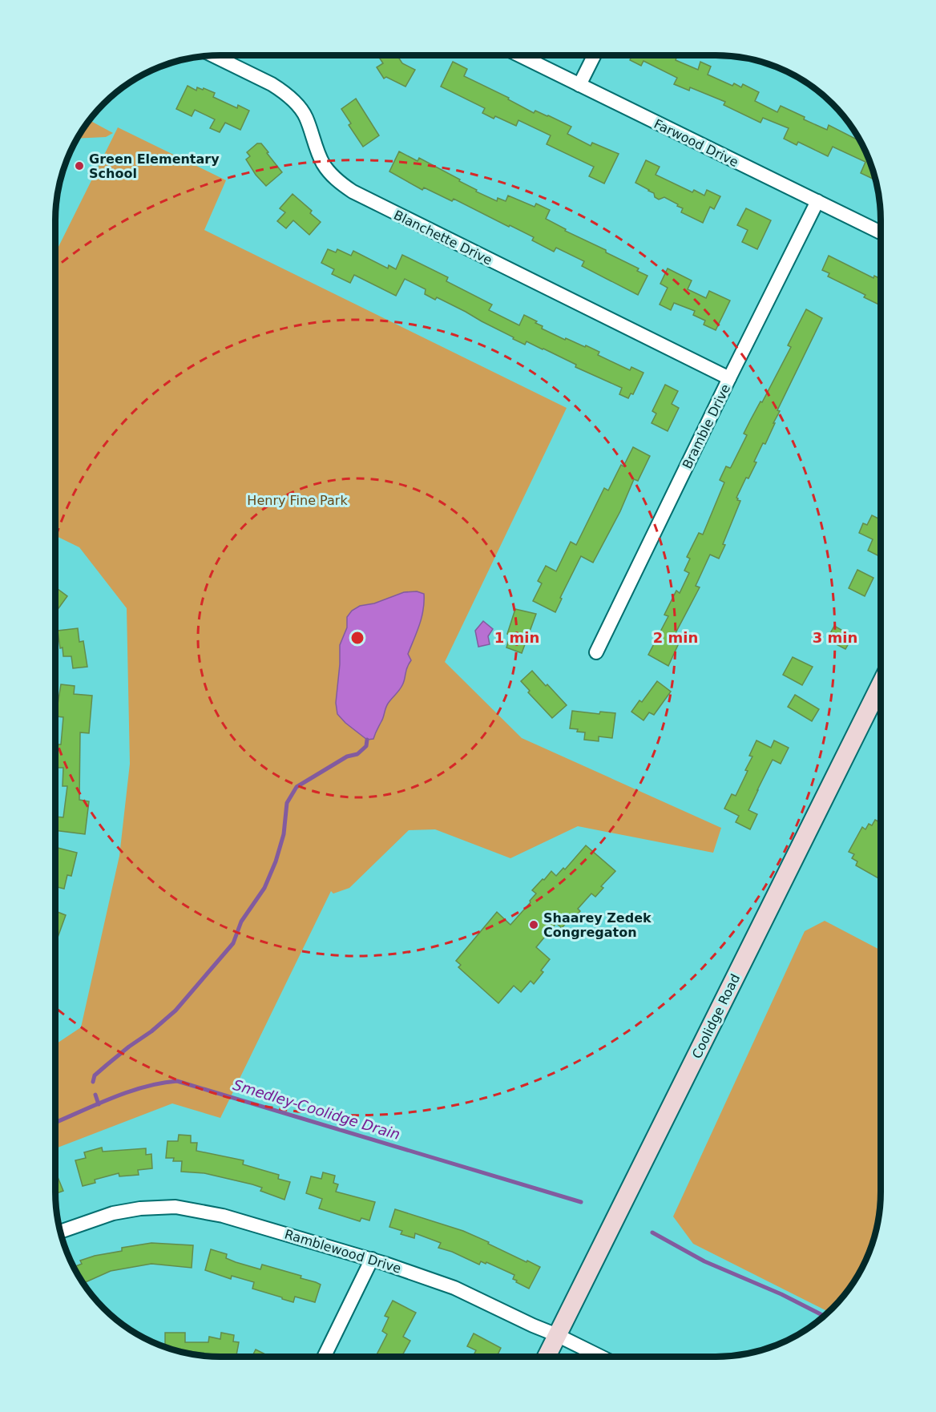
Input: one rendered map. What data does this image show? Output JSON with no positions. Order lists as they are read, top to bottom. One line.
{"streets":{"street":["Farwood Drive","Blanchette Drive","Bramble Drive","Coolidge Road","Ramblewood Drive"]},"crossings":[["Farwood Drive","Bramble Drive"],["Blanchette Drive","Bramble Drive"],["Coolidge Road","Ramblewood Drive"]],"water":["Smedley-Coolidge Drain"],"parks":["Henry Fine Park"],"places":["Green Elementary School","Shaarey Zedek Congregaton"],"rings":["1 min","2 min","3 min"]}
